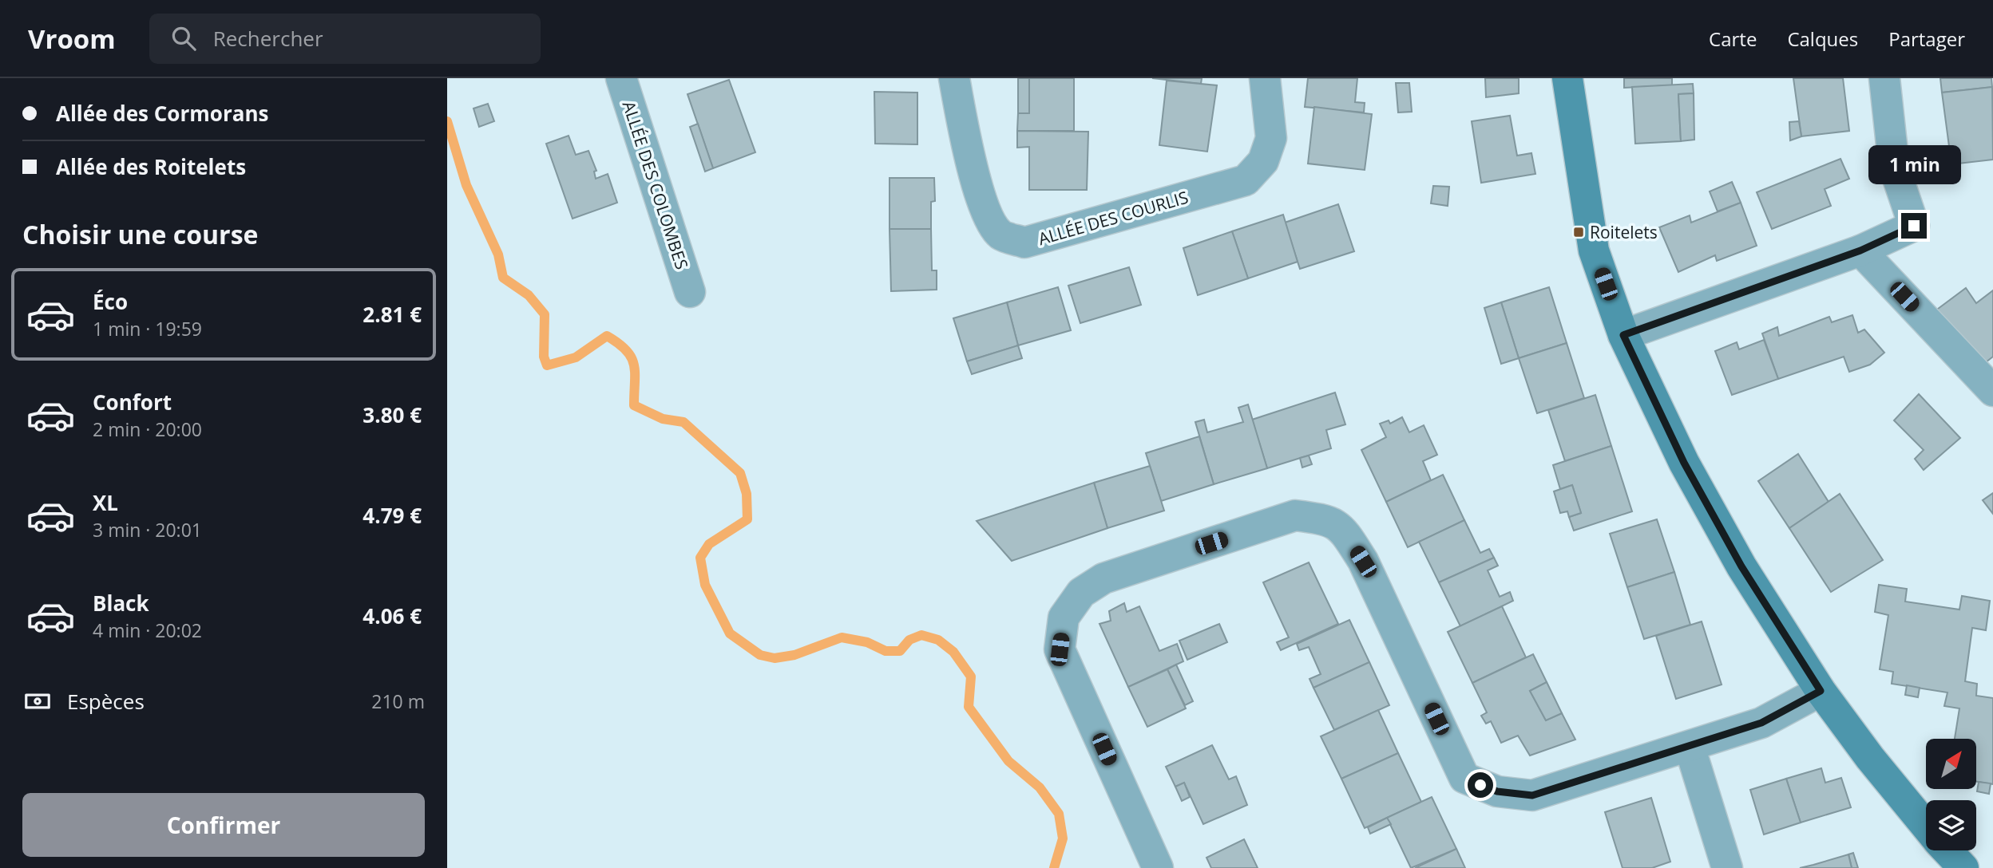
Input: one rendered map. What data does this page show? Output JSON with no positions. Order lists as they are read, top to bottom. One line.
{"streets":{"street":["ALLÉE DES COLOMBES","ALLÉE DES COURLIS"]},"places":{"transit":["Roitelets"]},"north":"top right","page":{"header":"Vroom","search":"Rechercher","nav":["Carte","Calques","Partager"],"banner":["Allée des Cormorans","Allée des Roitelets"],"bubble":"1 min","heading":"Choisir une course","list":[{"name":"Éco","note":"1 min · 19:59","value":"2.81 €"},{"name":"Confort","note":"2 min · 20:00","value":"3.80 €"},{"name":"XL","note":"3 min · 20:01","value":"4.79 €"},{"name":"Black","note":"4 min · 20:02","value":"4.06 €"}],"pay":["Espèces","210 m"],"buttons":"Confirmer"}}
